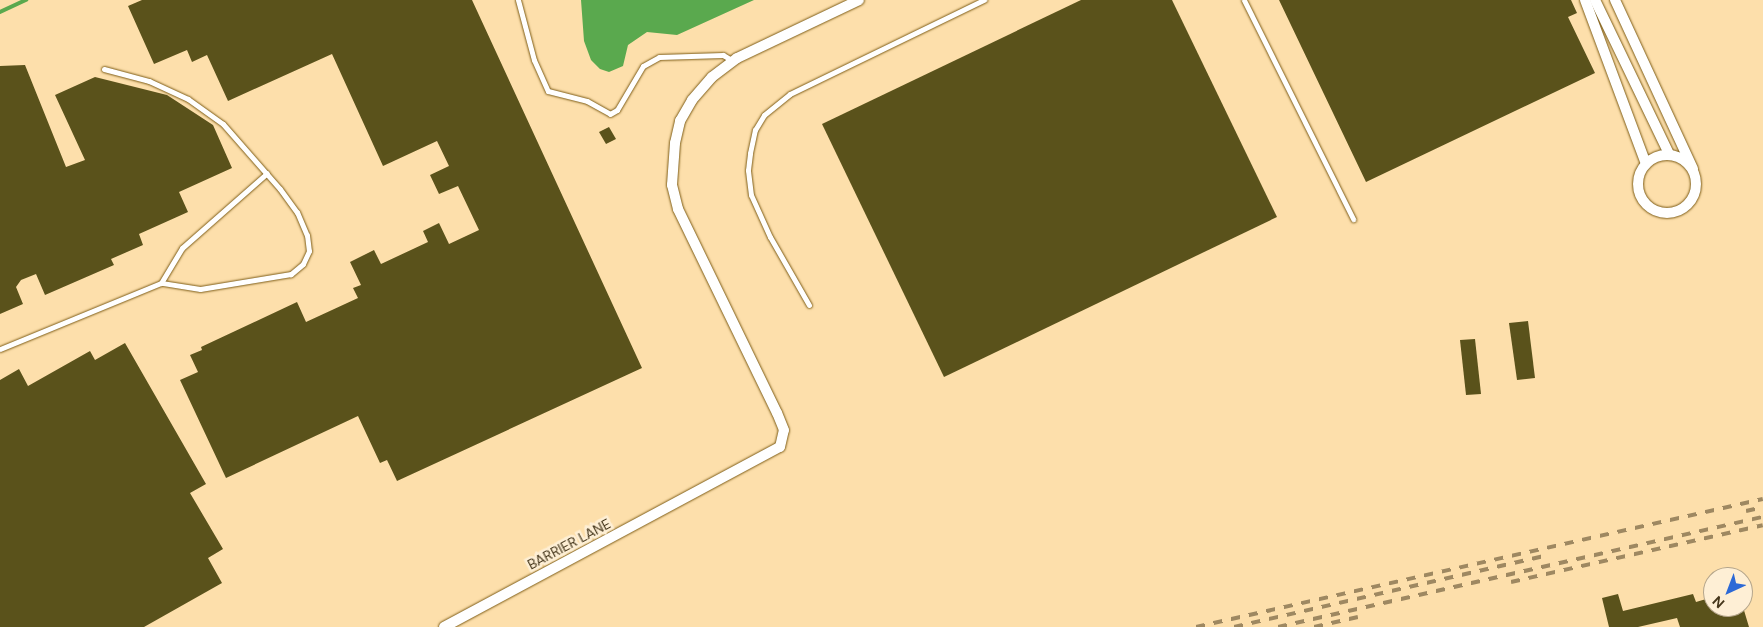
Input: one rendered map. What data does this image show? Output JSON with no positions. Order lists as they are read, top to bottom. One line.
{"streets":{"street":["BARRIER LANE"]},"north":"bottom left"}
